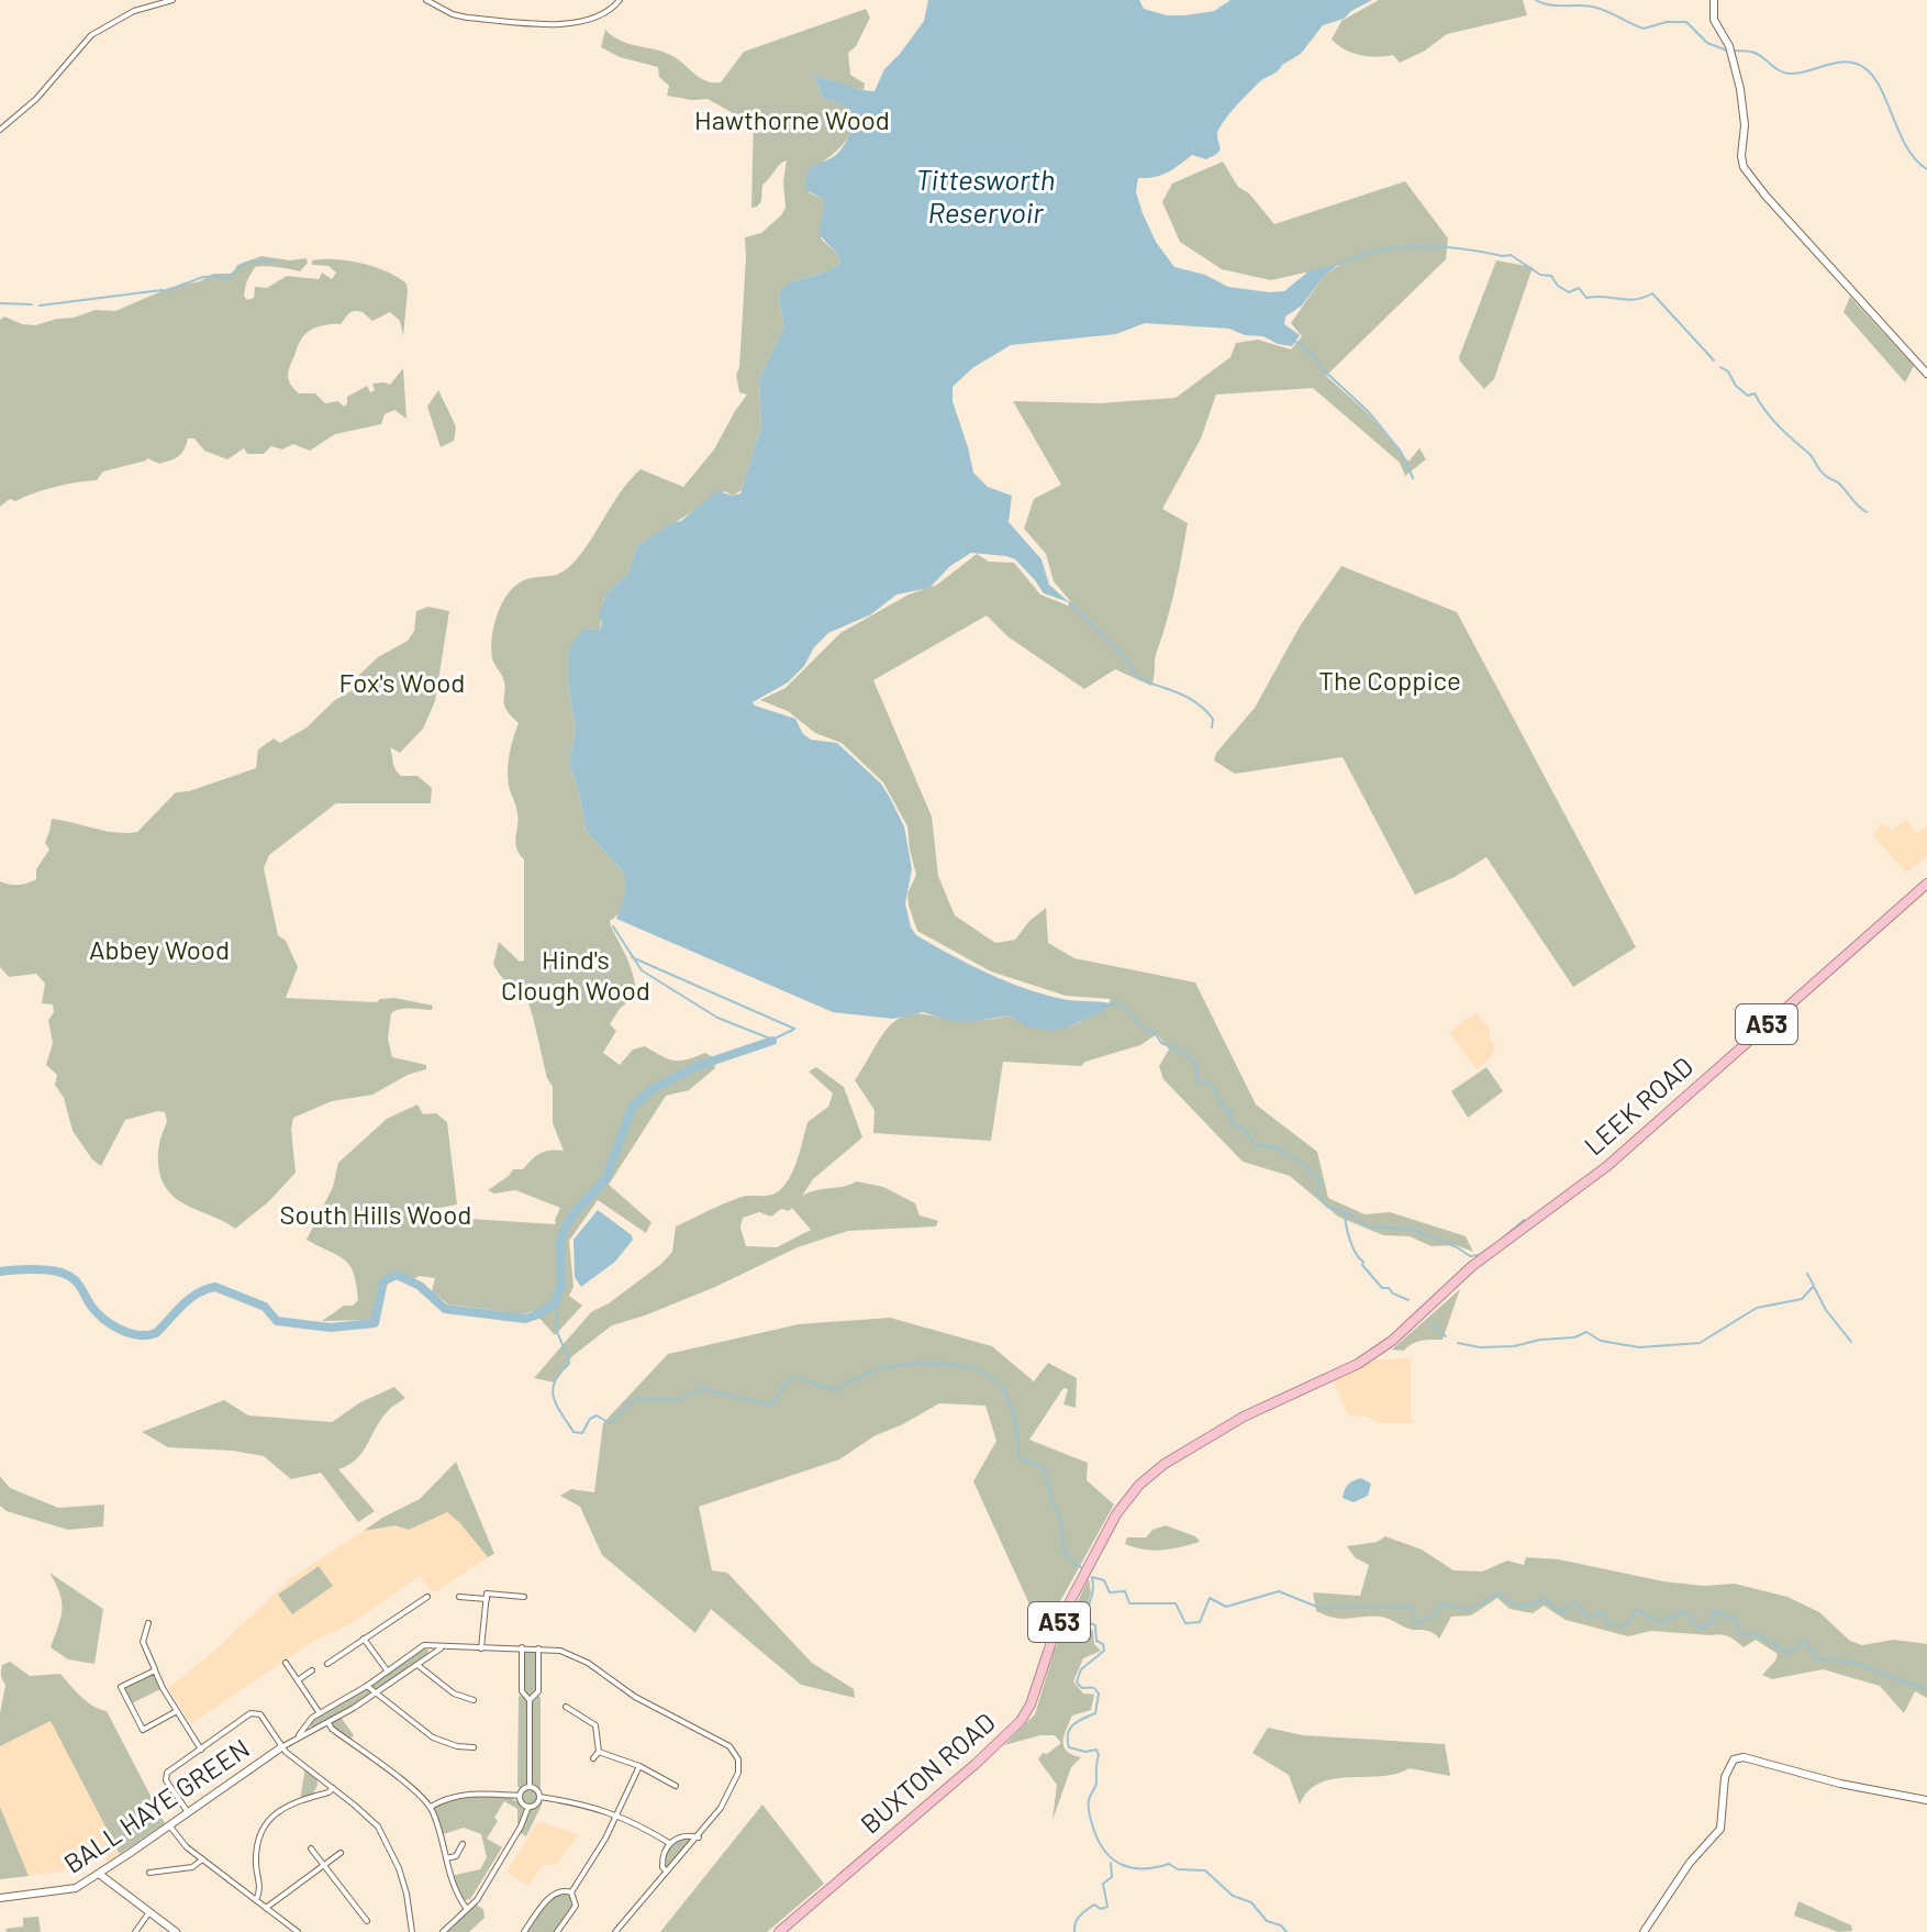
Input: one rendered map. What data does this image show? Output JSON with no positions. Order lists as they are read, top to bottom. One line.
{"streets":{"highway":["A53","LEEK ROAD","BUXTON ROAD"],"street":["BALL HAYE GREEN"]},"crossings":[["LEEK ROAD","BUXTON ROAD"]],"water":["Tittesworth Reservoir"],"parks":["Hawthorne Wood","The Coppice","Fox's Wood","Abbey Wood","Hind's Clough Wood","South Hills Wood"]}
